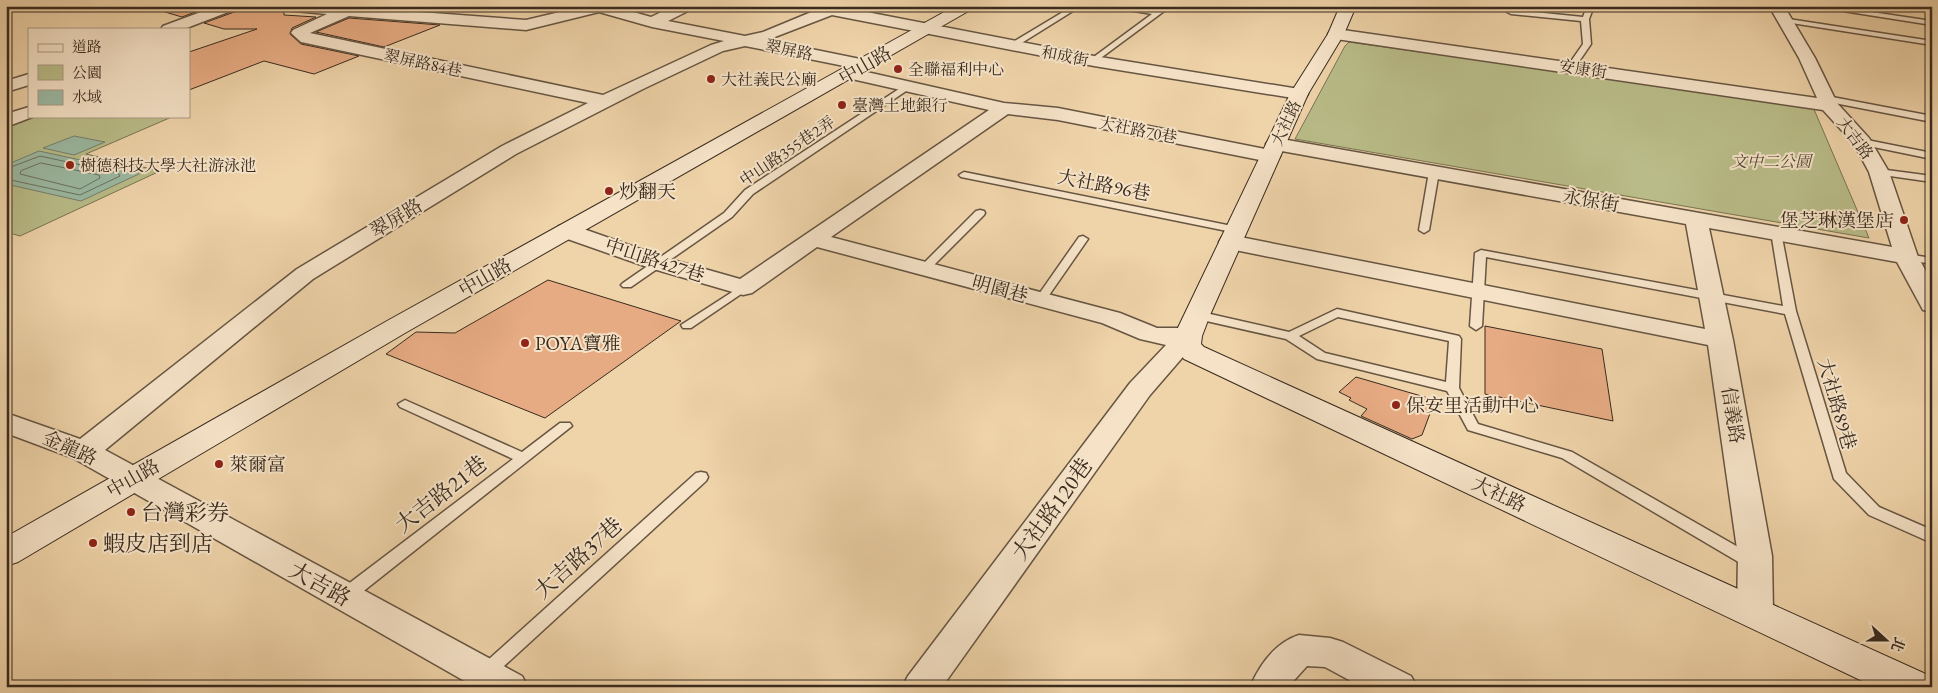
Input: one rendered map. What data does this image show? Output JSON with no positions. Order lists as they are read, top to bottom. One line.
{"streets":{"street":["翠屏路","和成街","翠屏路84巷","中山路","安康街","大社路","大社路70巷","大吉路","永保街","中山路427巷","明園巷","信義路","金龍路","大社路120巷"],"lane":["中山路355巷2弄","大社路96巷","大社路89巷","大吉路21巷","大吉路37巷"]},"crossings":[["翠屏路","翠屏路84巷"],["翠屏路","中山路"],["翠屏路","大社路70巷"],["翠屏路","中山路355巷2弄"],["翠屏路","金龍路"],["和成街","中山路"],["和成街","大社路"],["中山路","大吉路"],["中山路","中山路427巷"],["中山路","金龍路"],["安康街","大社路"],["安康街","大吉路"],["大社路","大社路70巷"],["大社路","大社路96巷"],["大社路","永保街"],["大社路","明園巷"],["大社路","信義路"],["大社路","大社路120巷"],["大社路70巷","中山路355巷2弄"],["大社路70巷","永保街"],["大吉路","永保街"],["大吉路","金龍路"],["大吉路","大吉路21巷"],["大吉路","大吉路37巷"],["中山路355巷2弄","中山路427巷"],["永保街","大社路89巷"],["永保街","信義路"],["明園巷","大社路120巷"]],"parks":["文中二公園"],"places":["全聯福利中心","大社義民公廟","臺灣土地銀行","樹德科技大學大社游泳池","炒翻天","堡芝琳漢堡店","POYA寶雅","保安里活動中心","萊爾富","台灣彩券","蝦皮店到店"],"legend":["道路","公園","水域"],"north":"right"}
